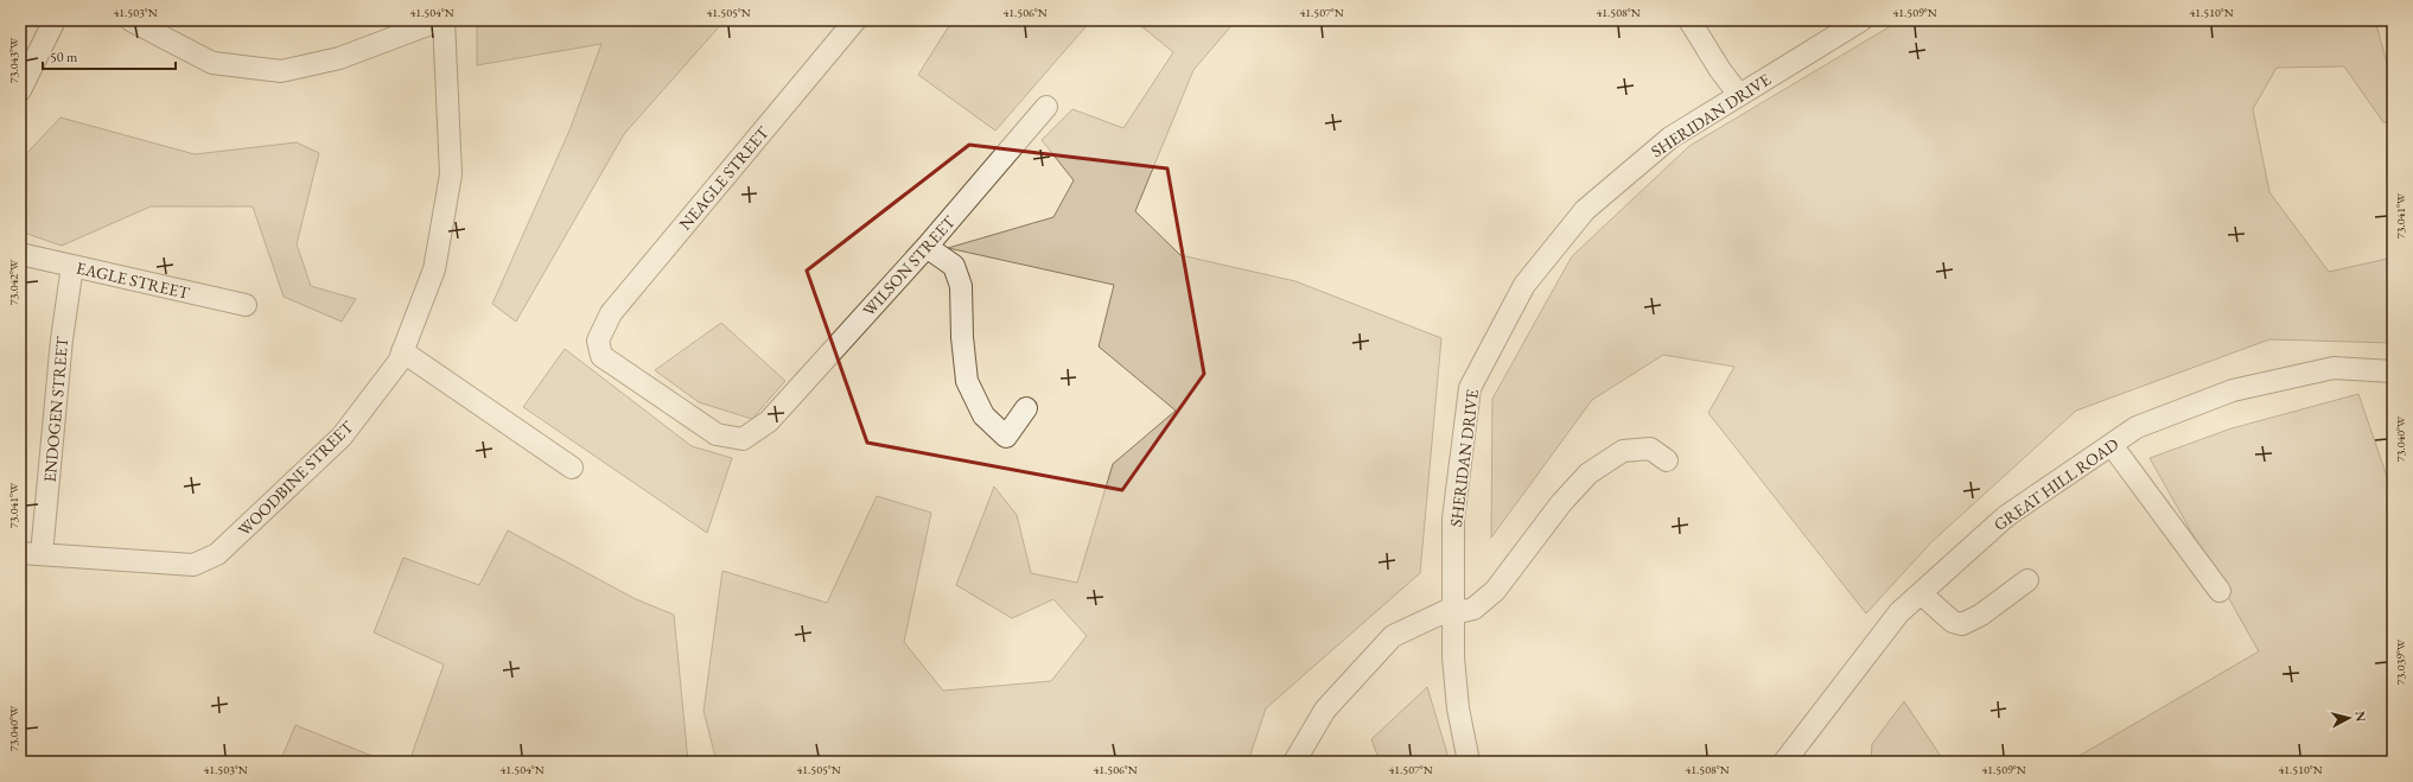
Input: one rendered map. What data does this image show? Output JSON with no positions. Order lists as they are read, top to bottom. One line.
{"streets":{"street":["SHERIDAN DRIVE","NEAGLE STREET","WILSON STREET","EAGLE STREET","ENDOGEN STREET","WOODBINE STREET","GREAT HILL ROAD"]},"crossings":[["NEAGLE STREET","WILSON STREET"],["EAGLE STREET","ENDOGEN STREET"],["ENDOGEN STREET","WOODBINE STREET"]],"scale_bar":"50 m","north":"right","coordinates":["41.503°N","41.504°N","41.505°N","41.506°N","41.507°N","41.508°N","41.509°N","41.510°N","73.043°W","73.041°W","73.042°W","73.040°W","73.039°W"]}
